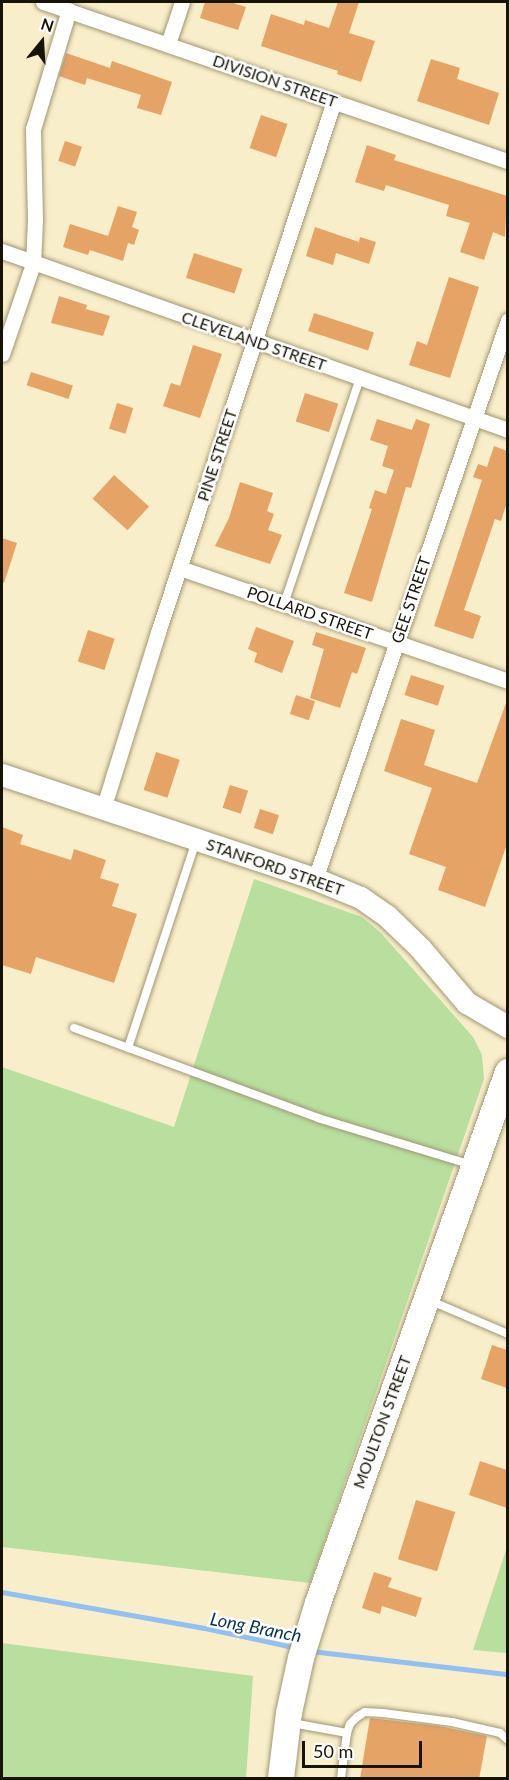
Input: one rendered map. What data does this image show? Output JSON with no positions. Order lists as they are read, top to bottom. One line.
{"streets":{"main road":["MOULTON STREET"],"street":["DIVISION STREET","CLEVELAND STREET","PINE STREET","GEE STREET","POLLARD STREET","STANFORD STREET"]},"crossings":[["DIVISION STREET","PINE STREET"],["CLEVELAND STREET","PINE STREET"],["CLEVELAND STREET","GEE STREET"],["PINE STREET","POLLARD STREET"],["PINE STREET","STANFORD STREET"],["GEE STREET","POLLARD STREET"],["GEE STREET","STANFORD STREET"]],"water":["Long Branch"],"scale_bar":"50 m","north":"top"}
